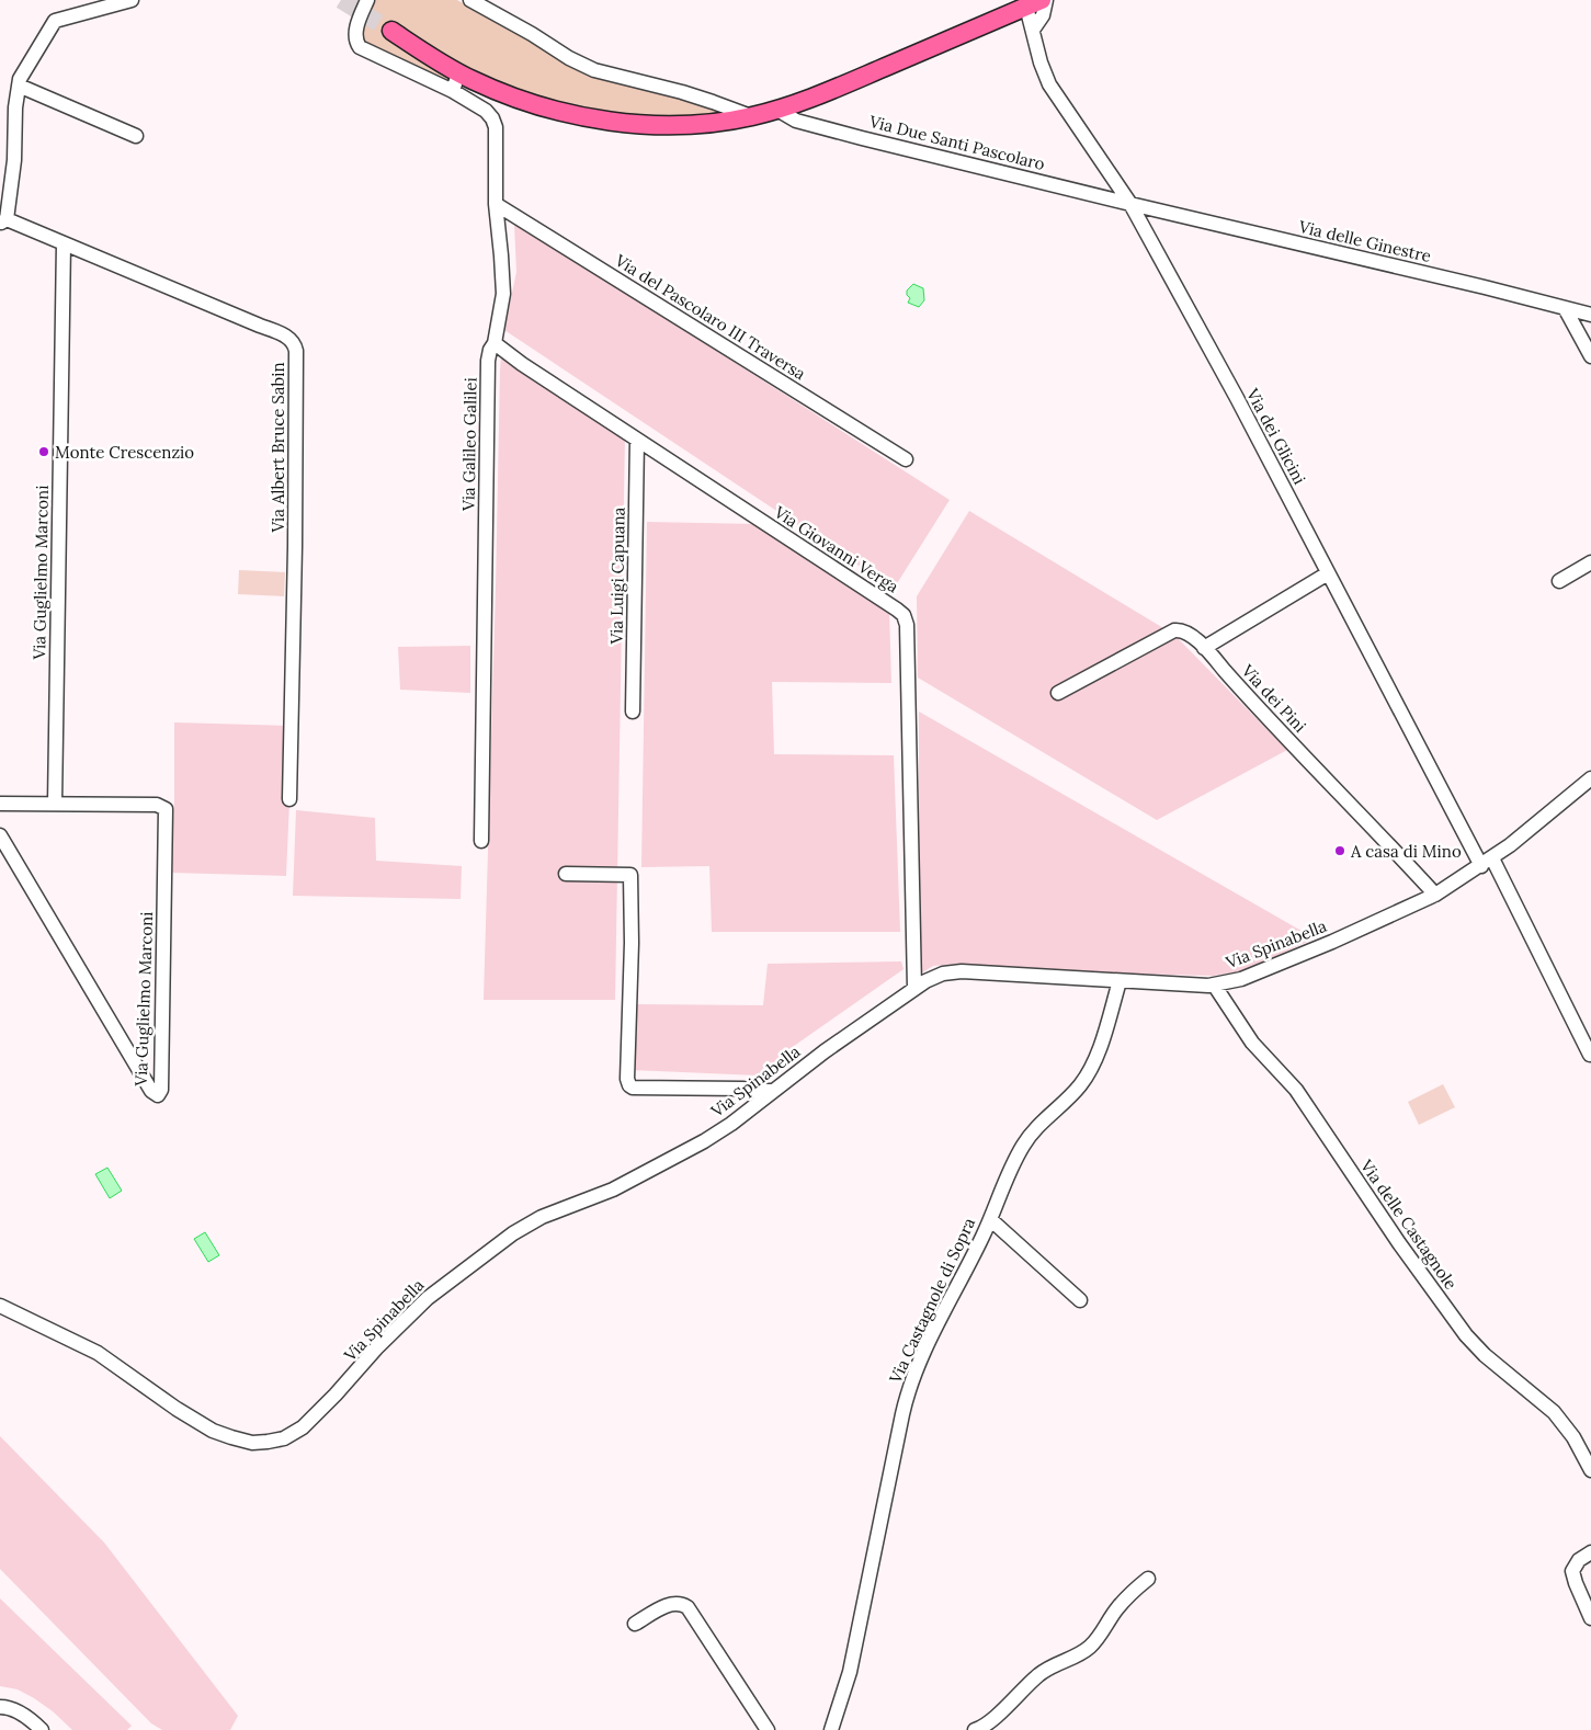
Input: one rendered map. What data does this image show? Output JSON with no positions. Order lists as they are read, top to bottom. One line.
{"streets":{"street":["Via Due Santi Pascolaro","Via delle Ginestre","Via del Pascolaro III Traversa","Via dei Glicini","Via Galileo Galilei","Via Albert Bruce Sabin","Via Giovanni Verga","Via Guglielmo Marconi","Via Luigi Capuana","Via dei Pini","Via Spinabella","Via delle Castagnole","Via Castagnole di Sopra"]},"crossings":[["Via Due Santi Pascolaro","Via delle Ginestre"],["Via Due Santi Pascolaro","Via dei Glicini"],["Via delle Ginestre","Via dei Glicini"],["Via del Pascolaro III Traversa","Via Galileo Galilei"],["Via dei Glicini","Via Spinabella"],["Via Galileo Galilei","Via Giovanni Verga"],["Via Albert Bruce Sabin","Via Guglielmo Marconi"],["Via Giovanni Verga","Via Luigi Capuana"],["Via Giovanni Verga","Via Spinabella"],["Via dei Pini","Via Spinabella"],["Via Spinabella","Via delle Castagnole"],["Via Spinabella","Via Castagnole di Sopra"]],"places":["Monte Crescenzio","A casa di Mino"]}
